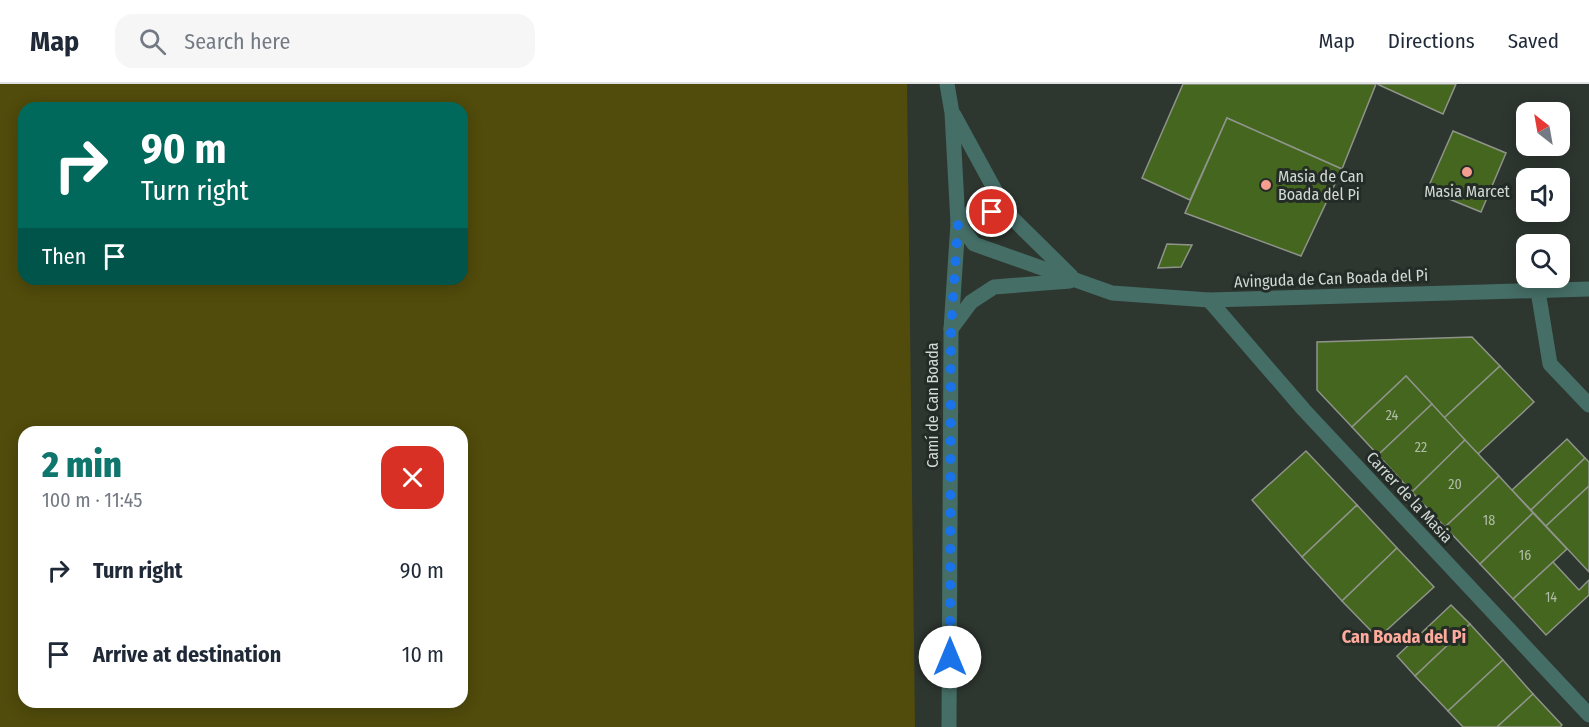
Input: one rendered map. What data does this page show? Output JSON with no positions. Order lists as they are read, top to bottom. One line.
{"streets":{"street":["Avinguda de Can Boada del Pi","Camí de Can Boada","Carrer de la Masia"]},"crossings":[["Avinguda de Can Boada del Pi","Camí de Can Boada"],["Avinguda de Can Boada del Pi","Carrer de la Masia"]],"districts":["Can Boada del Pi"],"places":["Masia Marcet","Masia de Can Boada del Pi"],"house_numbers":["24","22","20","18","16","14"],"north":"top left","page":{"header":"Map","search":"Search here","nav":["Map","Directions","Saved"],"turn":["90 m","Turn right"],"then":"Then","heading":["2 min","100 m · 11:45"],"list":[{"name":"Turn right","value":"90 m"},{"name":"Arrive at destination","value":"10 m"}]}}
